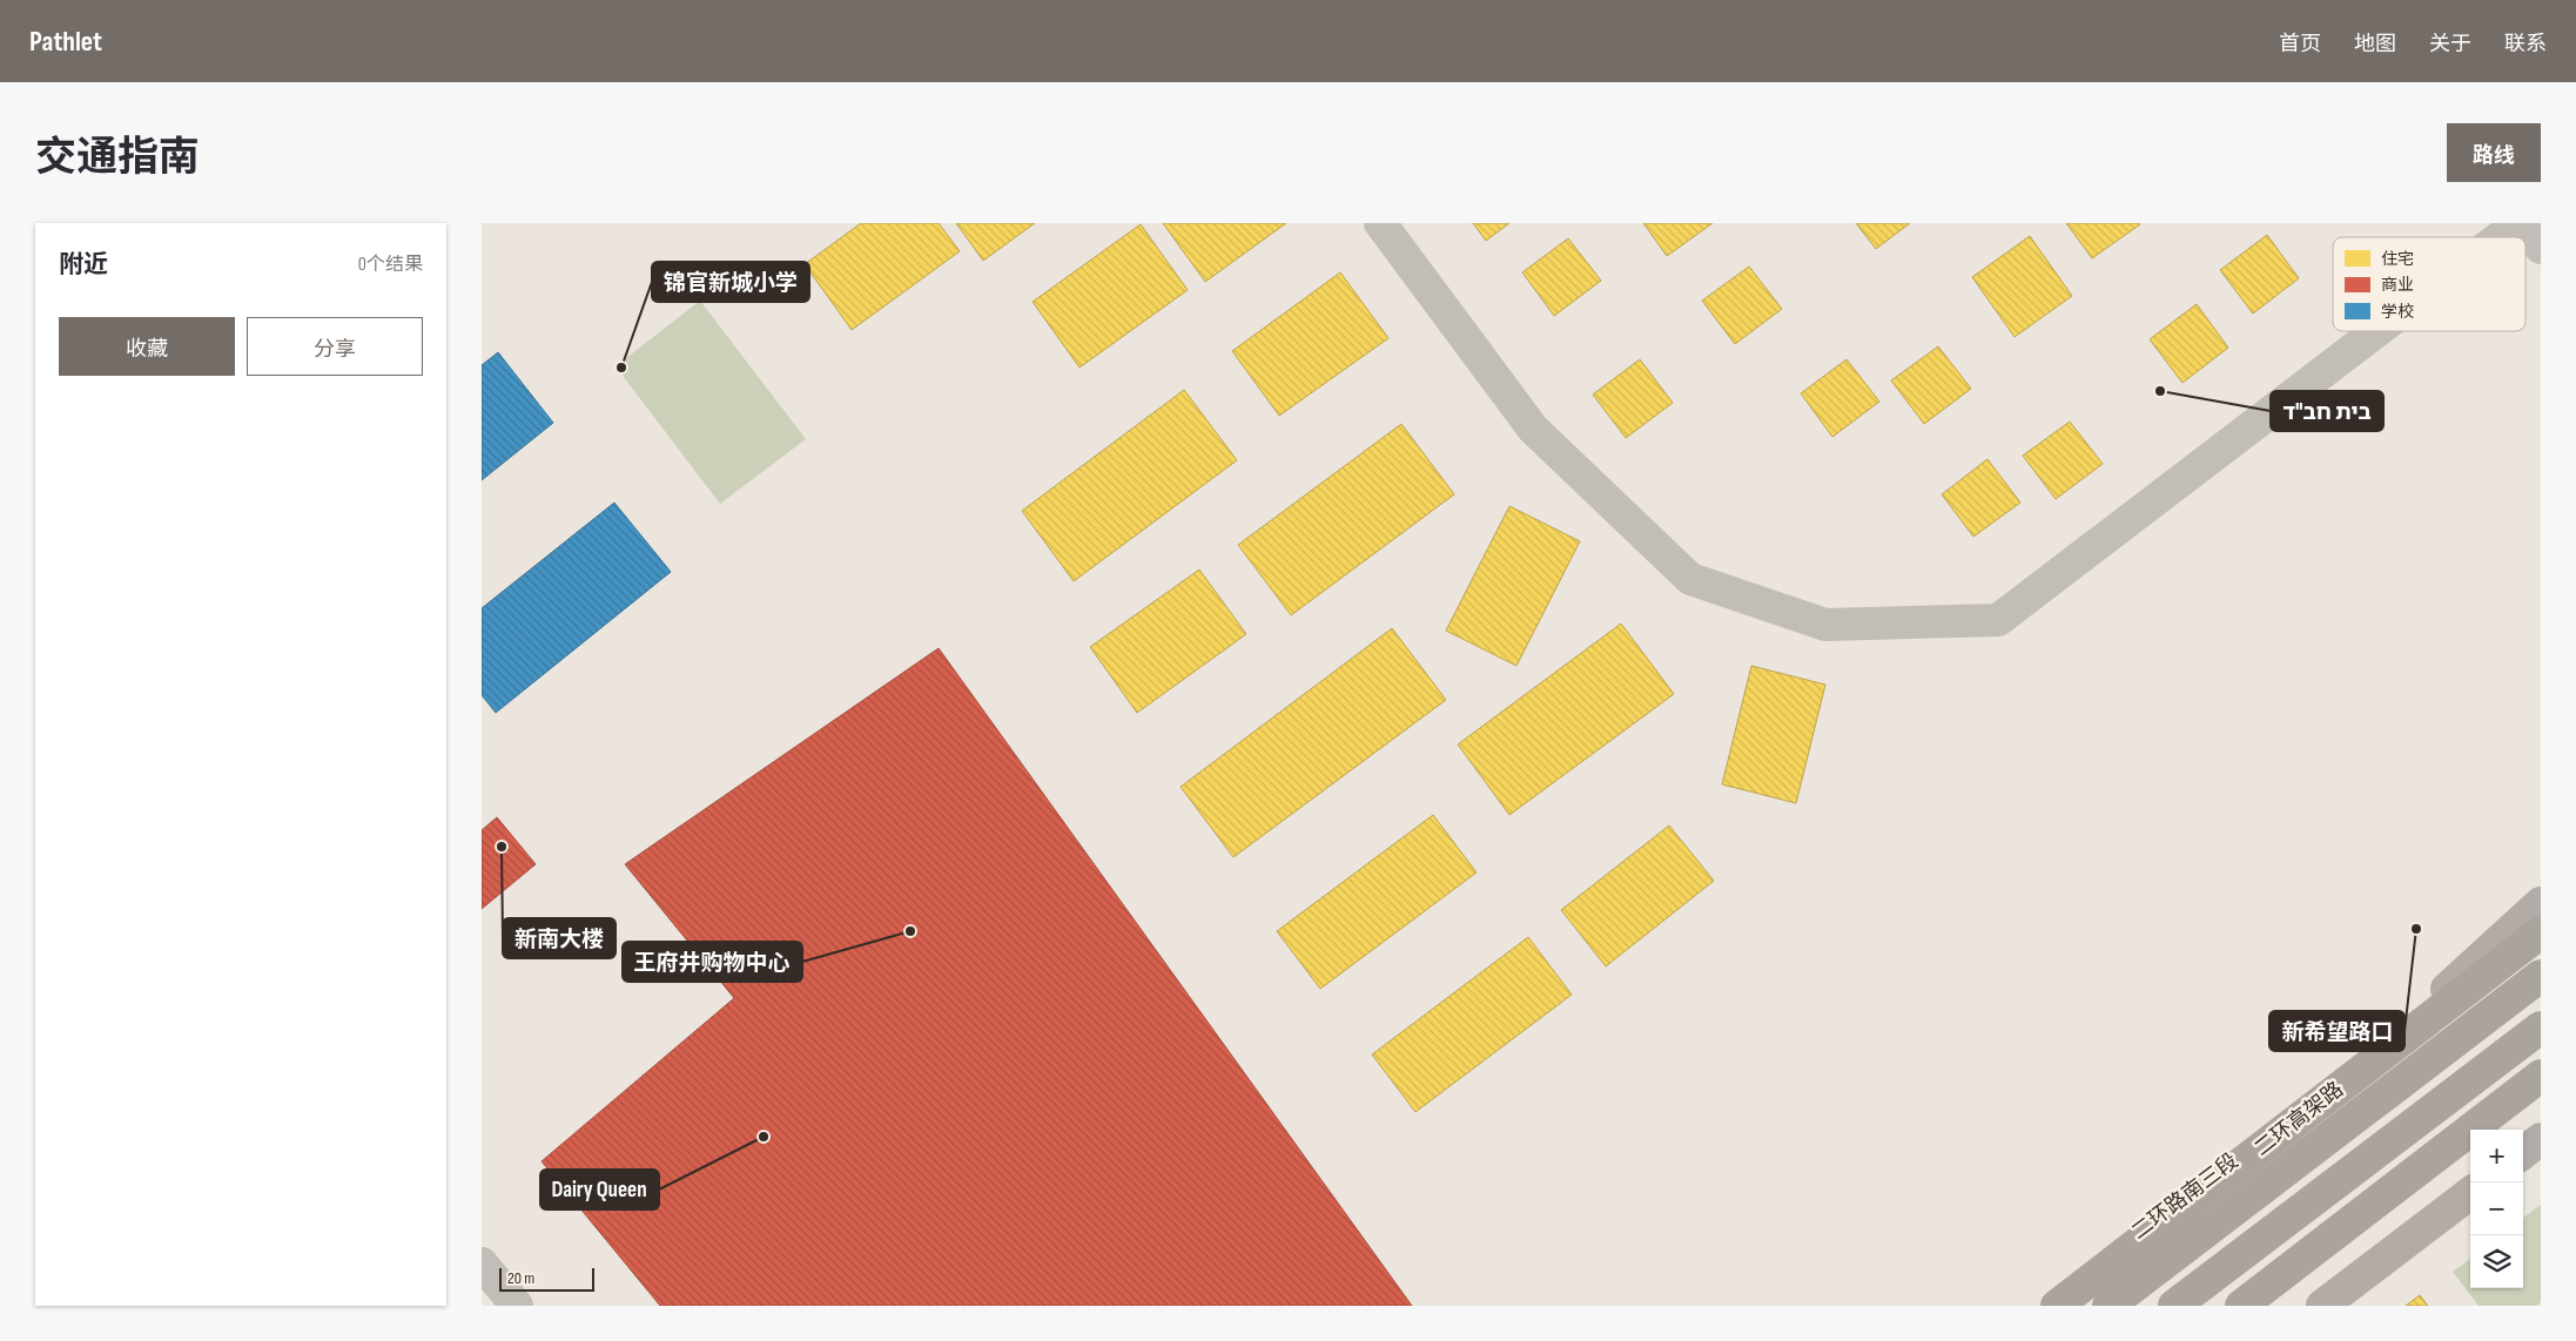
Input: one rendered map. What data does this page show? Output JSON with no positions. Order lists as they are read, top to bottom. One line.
{"streets":{"highway":["二环高架路"],"main road":["二环路南三段"]},"places":["锦官新城小学","בית חב\"ד","新南大楼","新希望路口","王府井购物中心","Dairy Queen"],"legend":["住宅","商业","学校"],"scale_bar":"20 m","page":{"header":"Pathlet","nav":["首页","地图","关于","联系"],"title":"交通指南","buttons":["路线",["收藏","分享"]],"heading":["附近","0个结果"],"map_buttons":["+","−"],"scale":"20 m"}}
